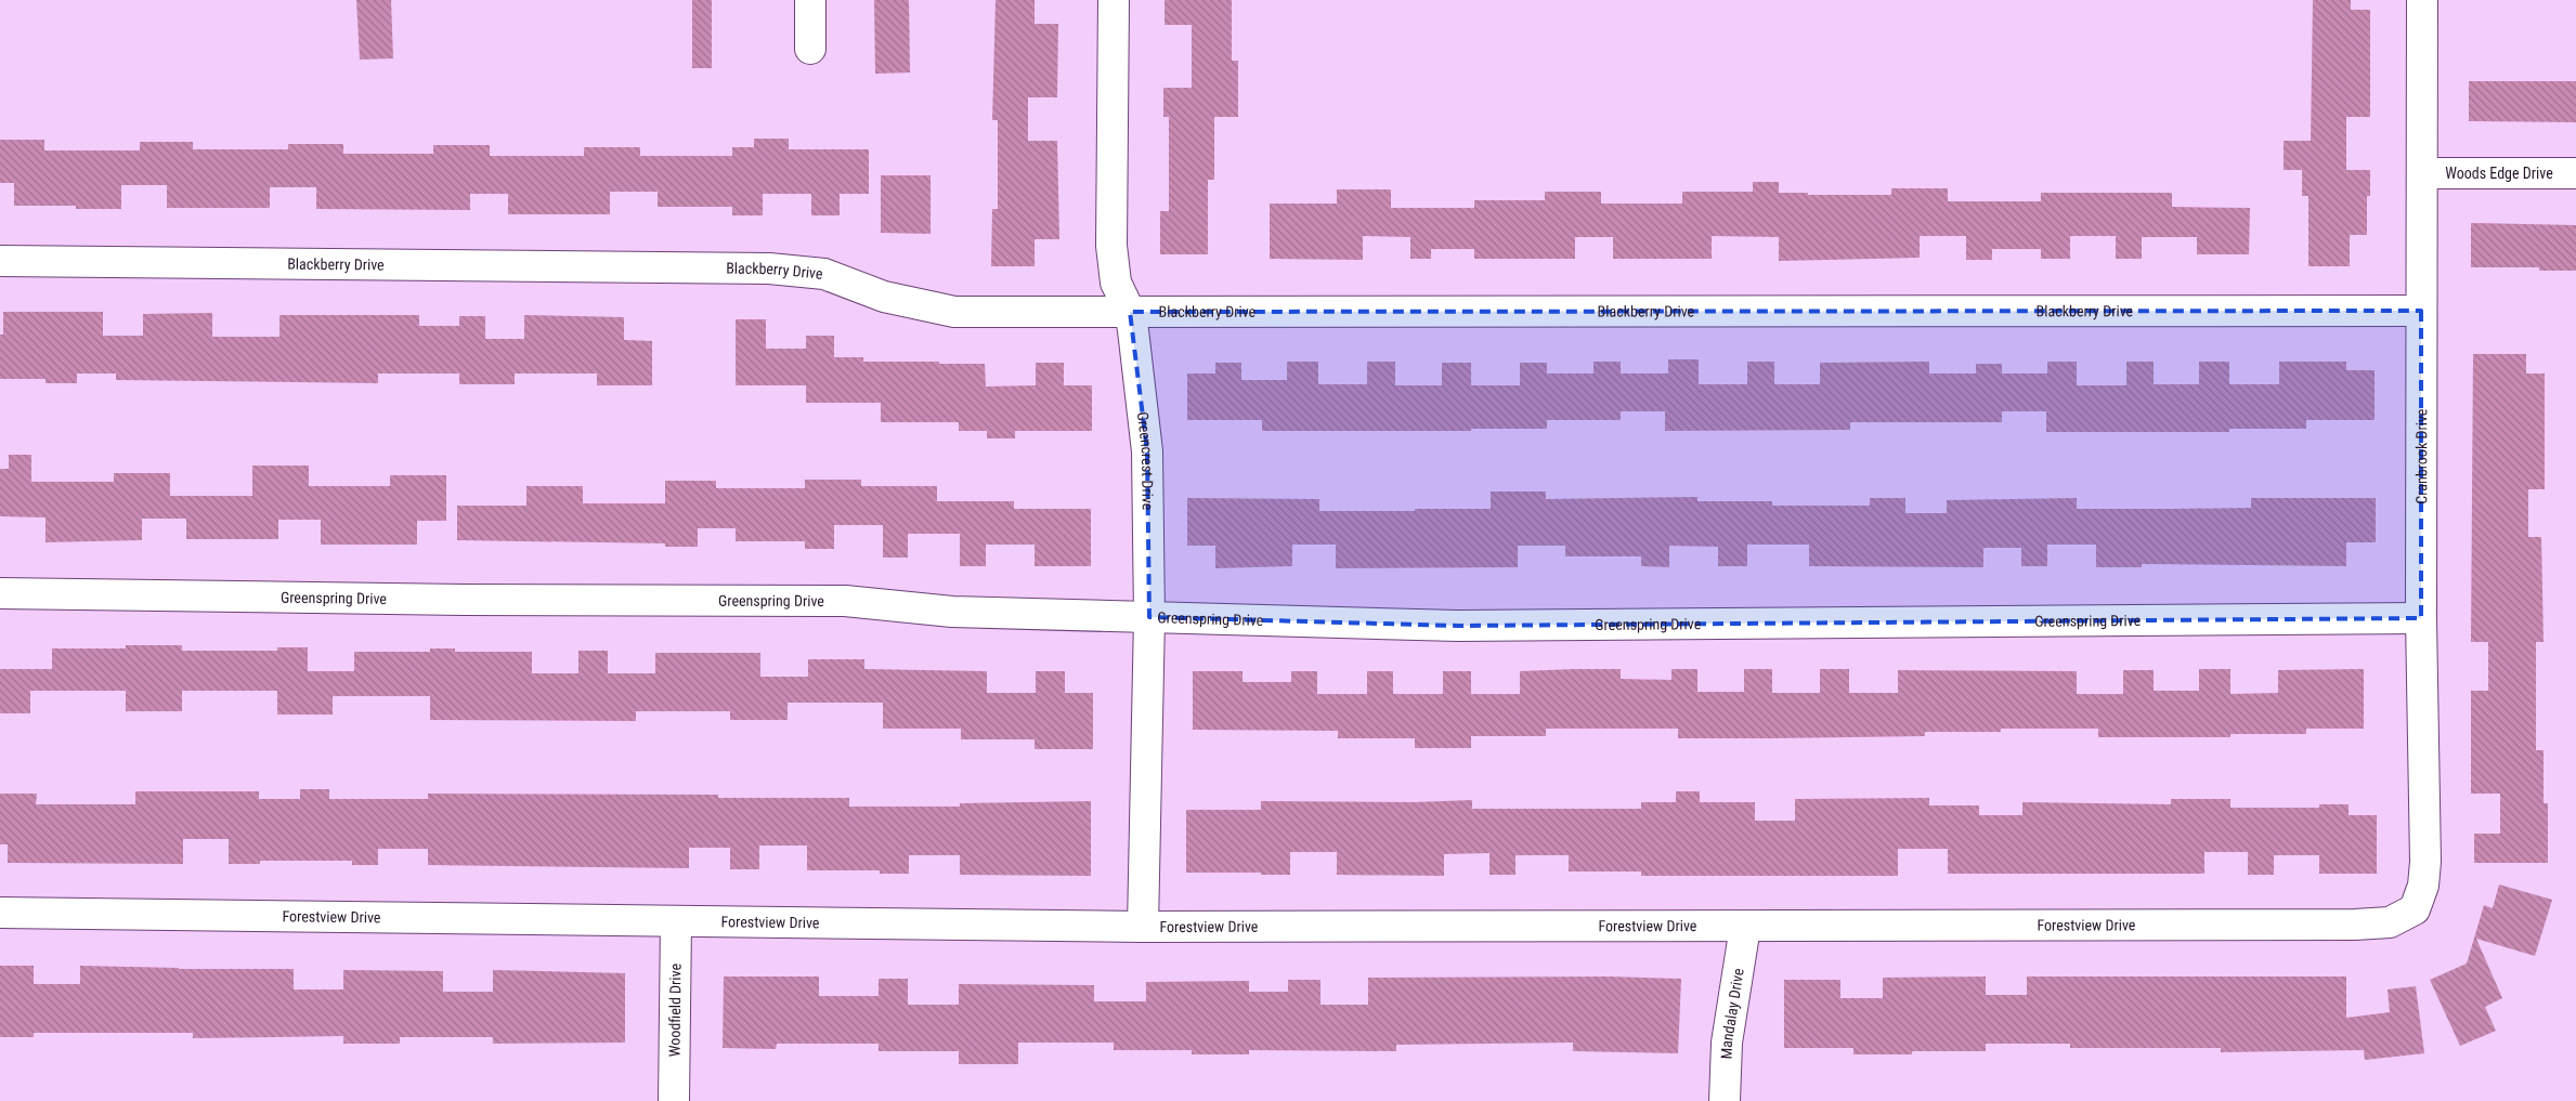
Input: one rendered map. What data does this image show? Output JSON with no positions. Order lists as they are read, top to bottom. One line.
{"streets":{"street":["Woods Edge Drive","Blackberry Drive","Cranbrook Drive","Greencrest Drive","Greenspring Drive","Forestview Drive","Woodfield Drive","Mandalay Drive"]},"crossings":[["Woods Edge Drive","Cranbrook Drive"],["Blackberry Drive","Cranbrook Drive"],["Blackberry Drive","Greencrest Drive"],["Cranbrook Drive","Greenspring Drive"],["Cranbrook Drive","Forestview Drive"],["Greencrest Drive","Greenspring Drive"],["Greencrest Drive","Forestview Drive"],["Forestview Drive","Woodfield Drive"],["Forestview Drive","Mandalay Drive"]]}
